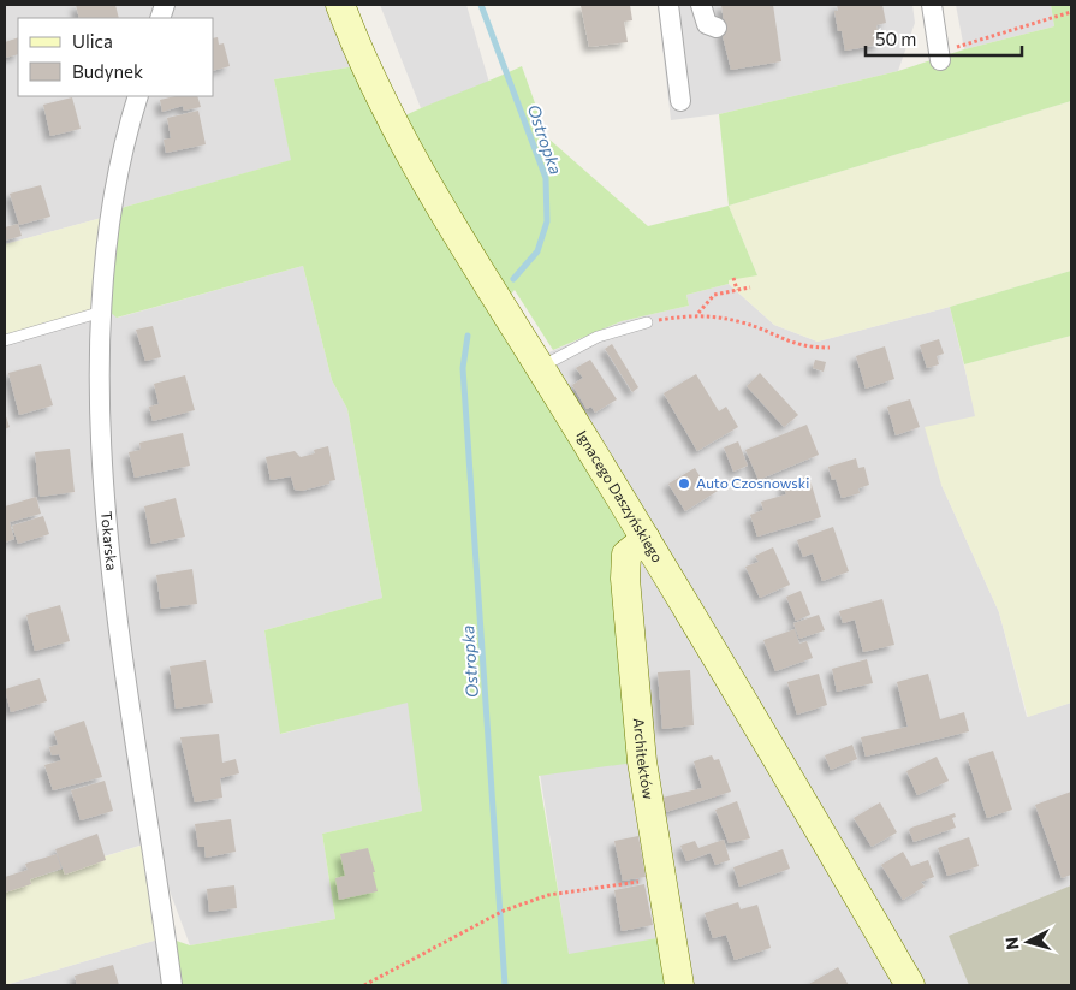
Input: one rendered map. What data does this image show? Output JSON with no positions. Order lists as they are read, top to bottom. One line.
{"streets":{"main road":["Ignacego Daszyńskiego","Architektów"],"street":["Tokarska"]},"crossings":[["Ignacego Daszyńskiego","Architektów"]],"water":["Ostropka"],"places":["Auto Czosnowski"],"legend":["Ulica","Budynek"],"scale_bar":"50 m","north":"left"}
